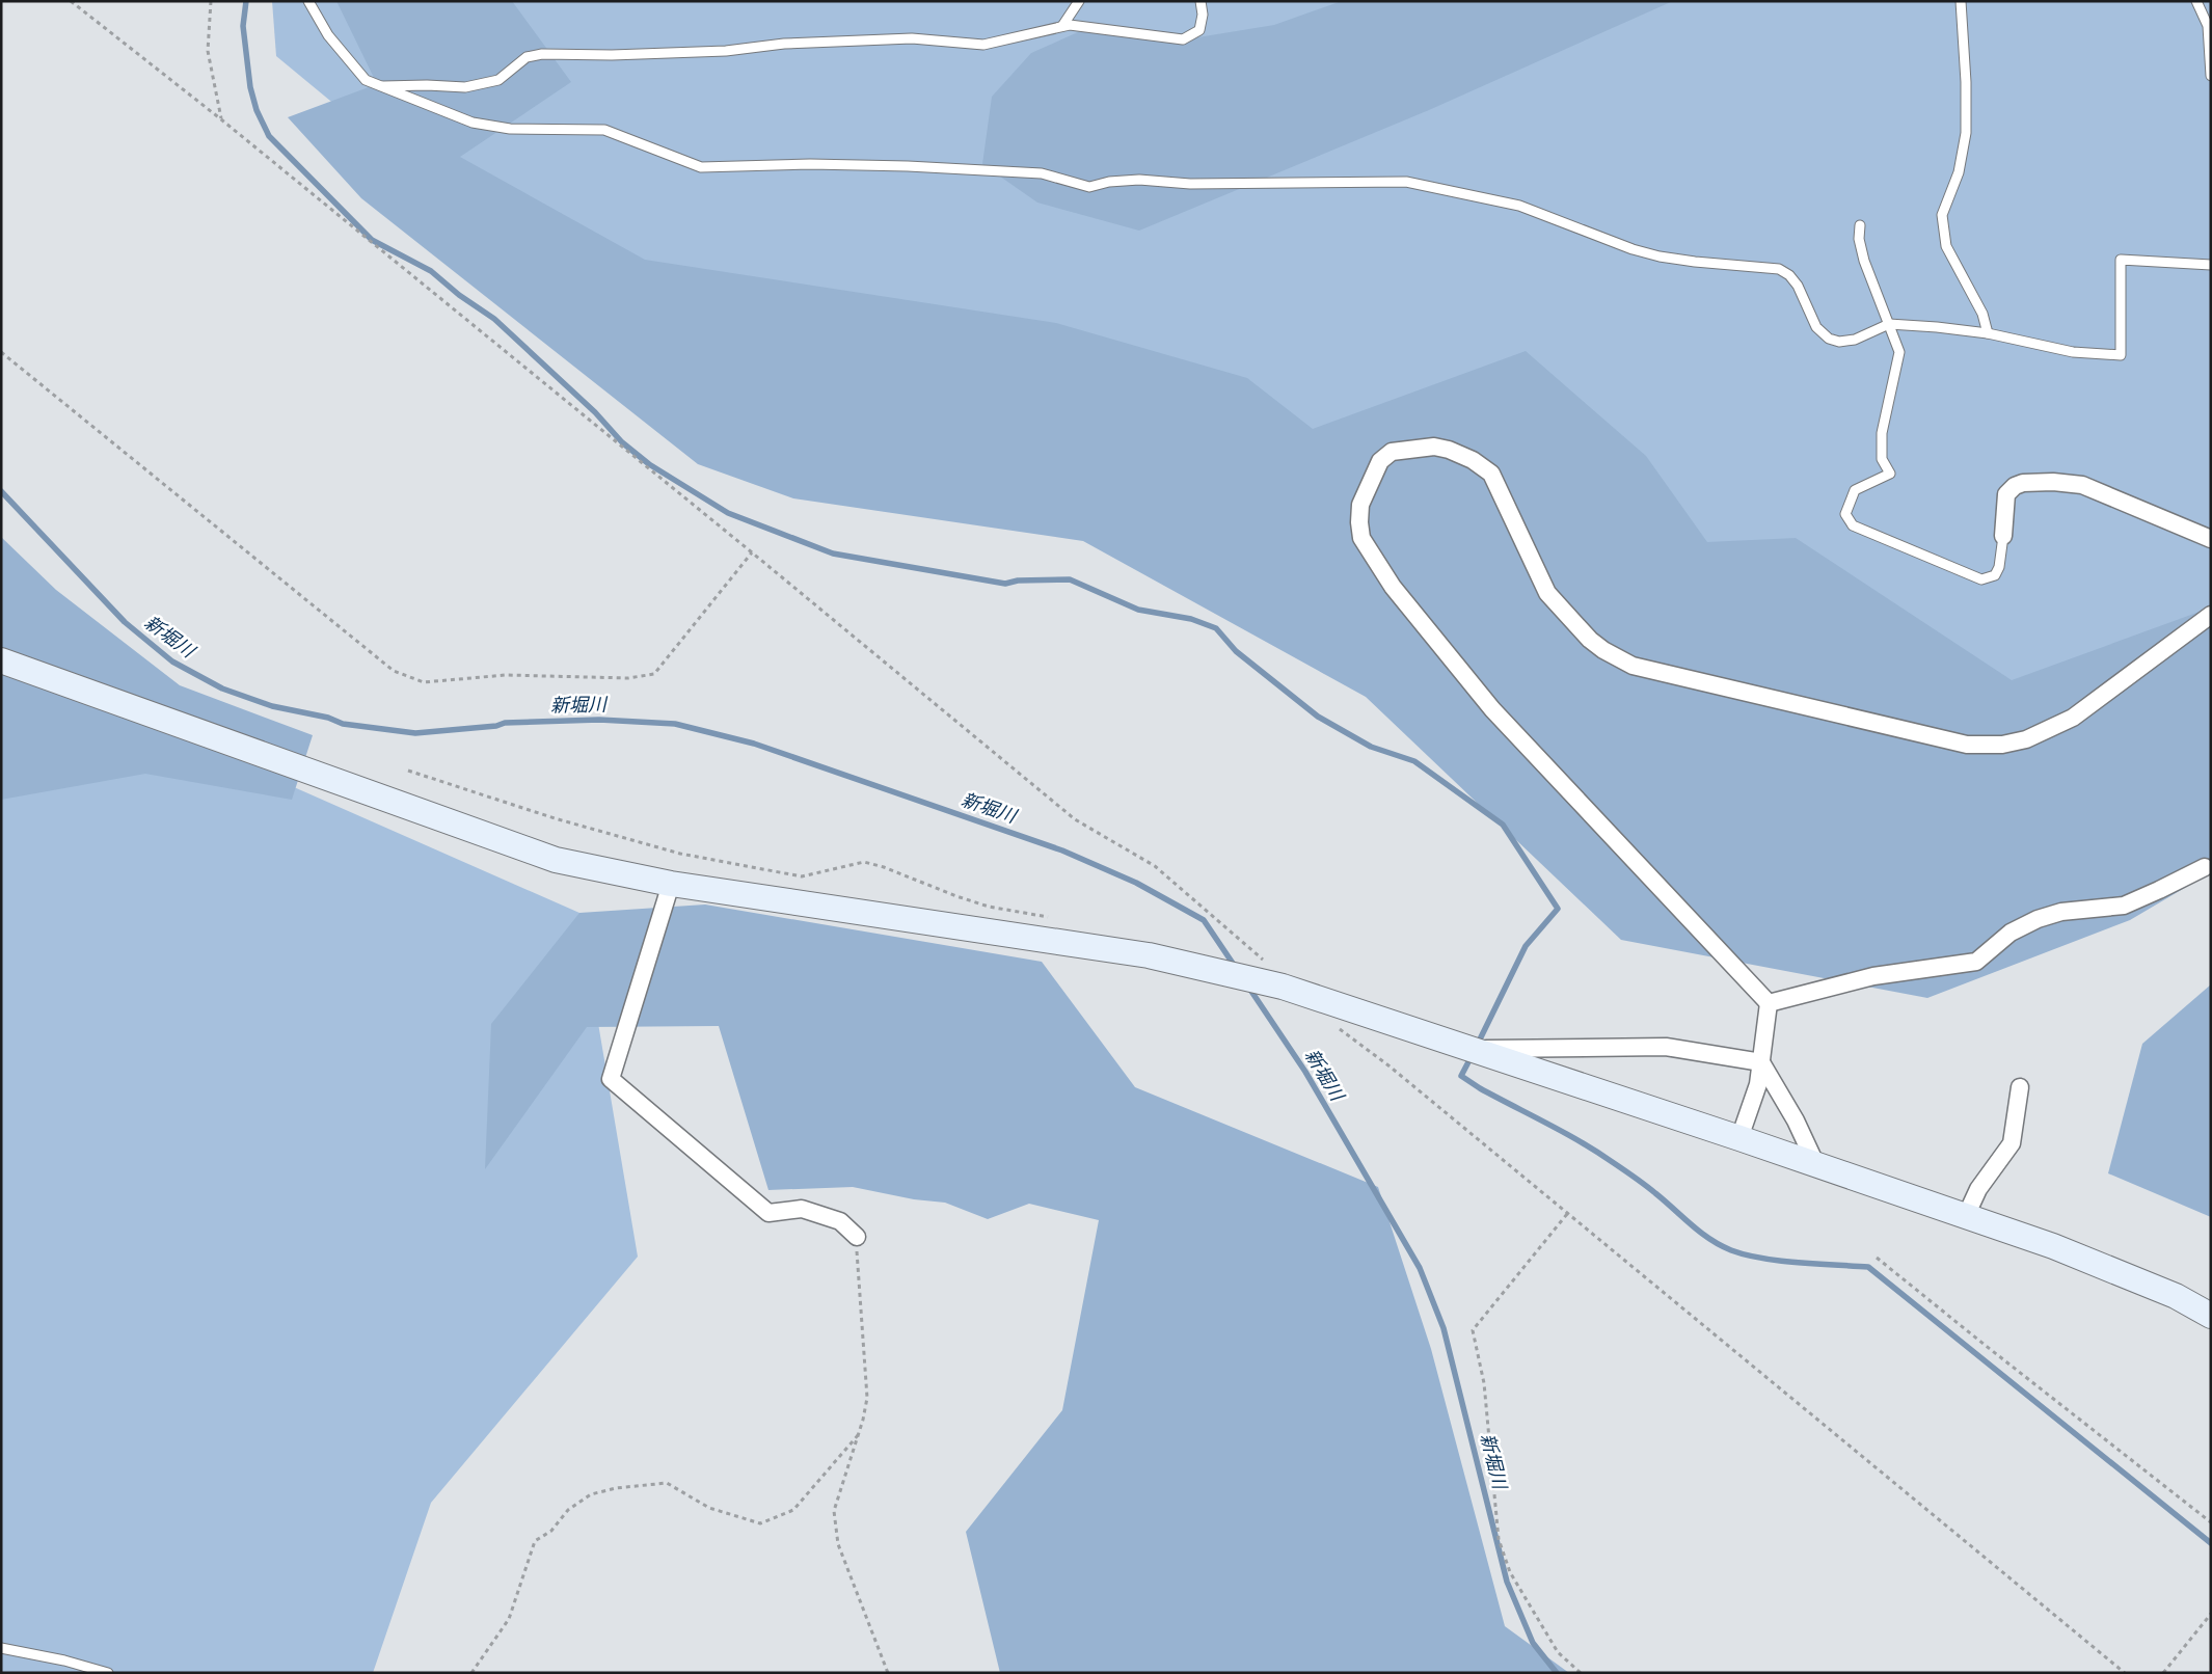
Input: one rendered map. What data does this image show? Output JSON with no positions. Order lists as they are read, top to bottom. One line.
{"water":["新堀川"]}
